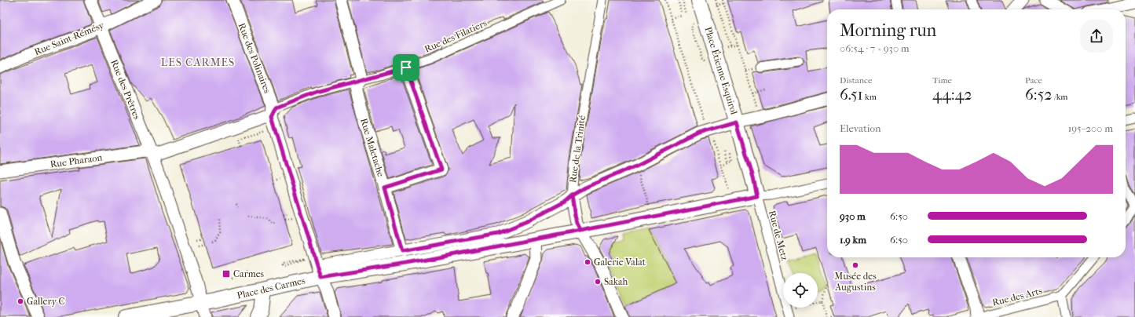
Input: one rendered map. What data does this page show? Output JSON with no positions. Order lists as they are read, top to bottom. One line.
{"streets":{"street":["Rue des Filatiers","Rue Saint-Rémésy","Rue des Polinaires","Place Étienne Esquirol","Rue des Prêtres","Rue Maletache","Rue de la Trinité","Rue Pharaon","Rue de Metz","Place des Carmes","Rue des Arts"]},"crossings":[["Rue des Filatiers","Rue des Polinaires"],["Rue des Filatiers","Rue Maletache"],["Rue Saint-Rémésy","Rue des Prêtres"],["Place Étienne Esquirol","Rue de Metz"],["Place Étienne Esquirol","Place des Carmes"],["Rue des Prêtres","Rue Pharaon"],["Rue de la Trinité","Place des Carmes"],["Rue de Metz","Place des Carmes"]],"districts":["LES CARMES"],"places":{"other":["Galerie Valat","Musée des Augustins","Sakah","Gallery C"],"transit":["Carmes"]},"page":{"heading":["Morning run","06:54 · 7 × 930 m"],"stats":[["Distance","6.51 km"],["Time","44:42"],["Pace","6:52 /km"]],"chart":["Elevation","195–200 m"],"list":[{"name":"930 m","note":"6:50"},{"name":"1.9 km","note":"6:50"}]}}
